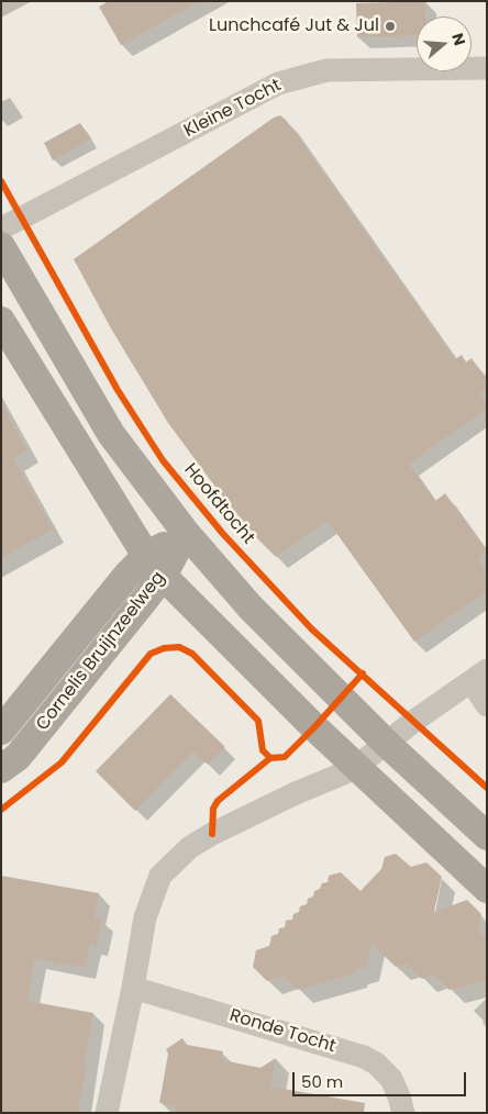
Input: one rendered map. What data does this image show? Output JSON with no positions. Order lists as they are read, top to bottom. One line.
{"streets":{"main road":["Cornelis Bruijnzeelweg"],"street":["Kleine Tocht","Ronde Tocht"],"cycle path":["Hoofdtocht"]},"places":["Lunchcafé Jut & Jul"],"scale_bar":"50 m","north":"right"}
